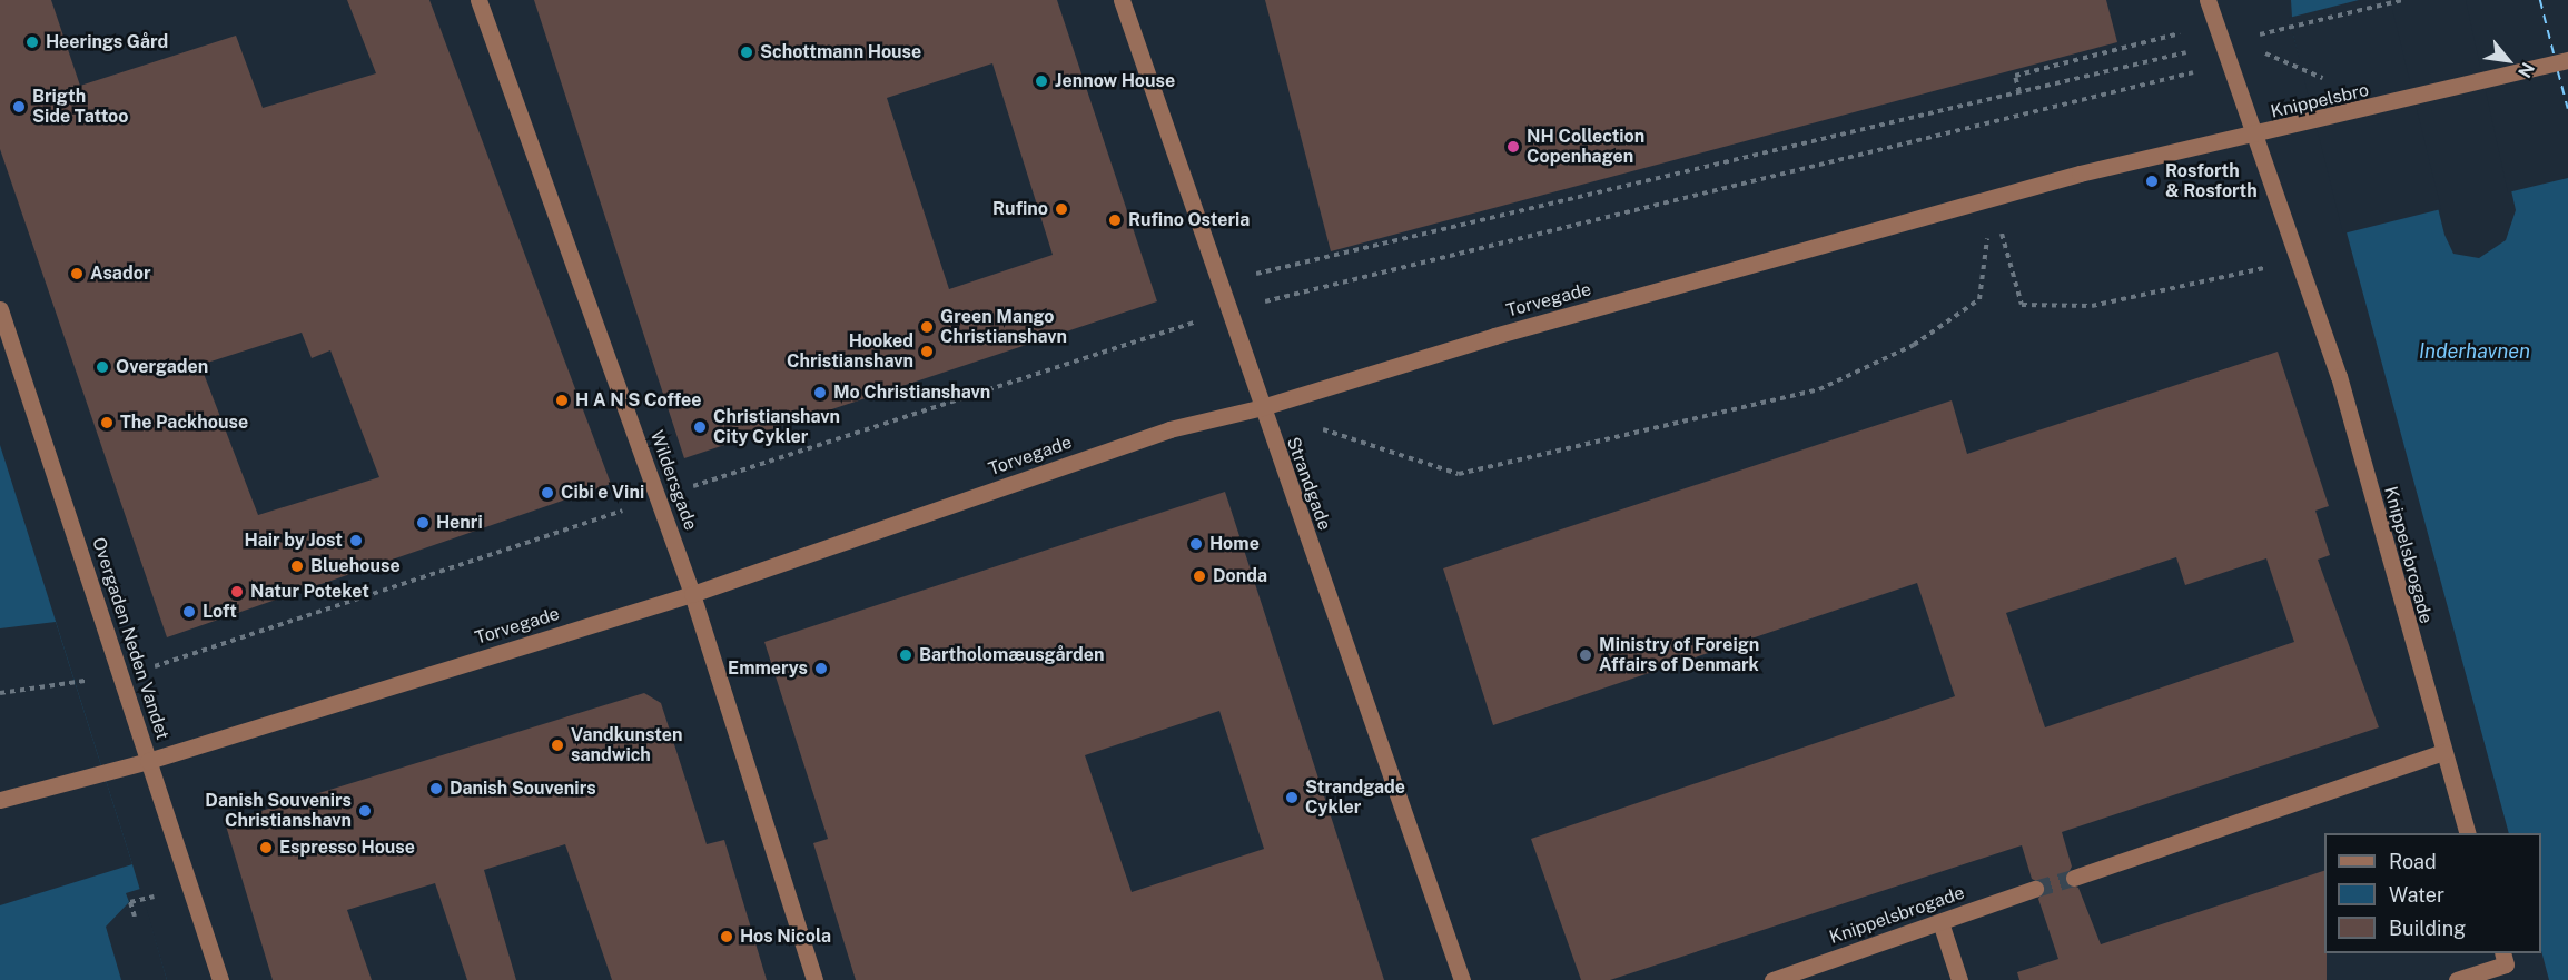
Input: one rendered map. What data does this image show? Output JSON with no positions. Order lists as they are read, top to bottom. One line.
{"streets":{"street":["Knippelsbro","Torvegade","Wildersgade","Strandgade","Knippelsbrogade","Overgaden Neden Vandet"]},"crossings":[["Knippelsbro","Torvegade"],["Torvegade","Wildersgade"],["Torvegade","Strandgade"],["Torvegade","Overgaden Neden Vandet"]],"water":["Inderhavnen"],"places":["Heerings Gård","Schottmann House","Jennow House","Brigth Side Tattoo","NH Collection Copenhagen","Rosforth & Rosforth","Rufino","Rufino Osteria","Asador","Green Mango Christianshavn","Hooked Christianshavn","Overgaden","Mo Christianshavn","H A N S Coffee","The Packhouse","Christianshavn City Cykler","Cibi e Vini","Henri","Hair by Jost","Home","Bluehouse","Donda","Natur Poteket","Loft","Bartholomæusgården","Ministry of Foreign Affairs of Denmark","Emmerys","Vandkunsten sandwich","Danish Souvenirs","Strandgade Cykler","Danish Souvenirs Christianshavn","Espresso House","Hos Nicola"],"legend":["Road","Water","Building"],"north":"bottom right"}
